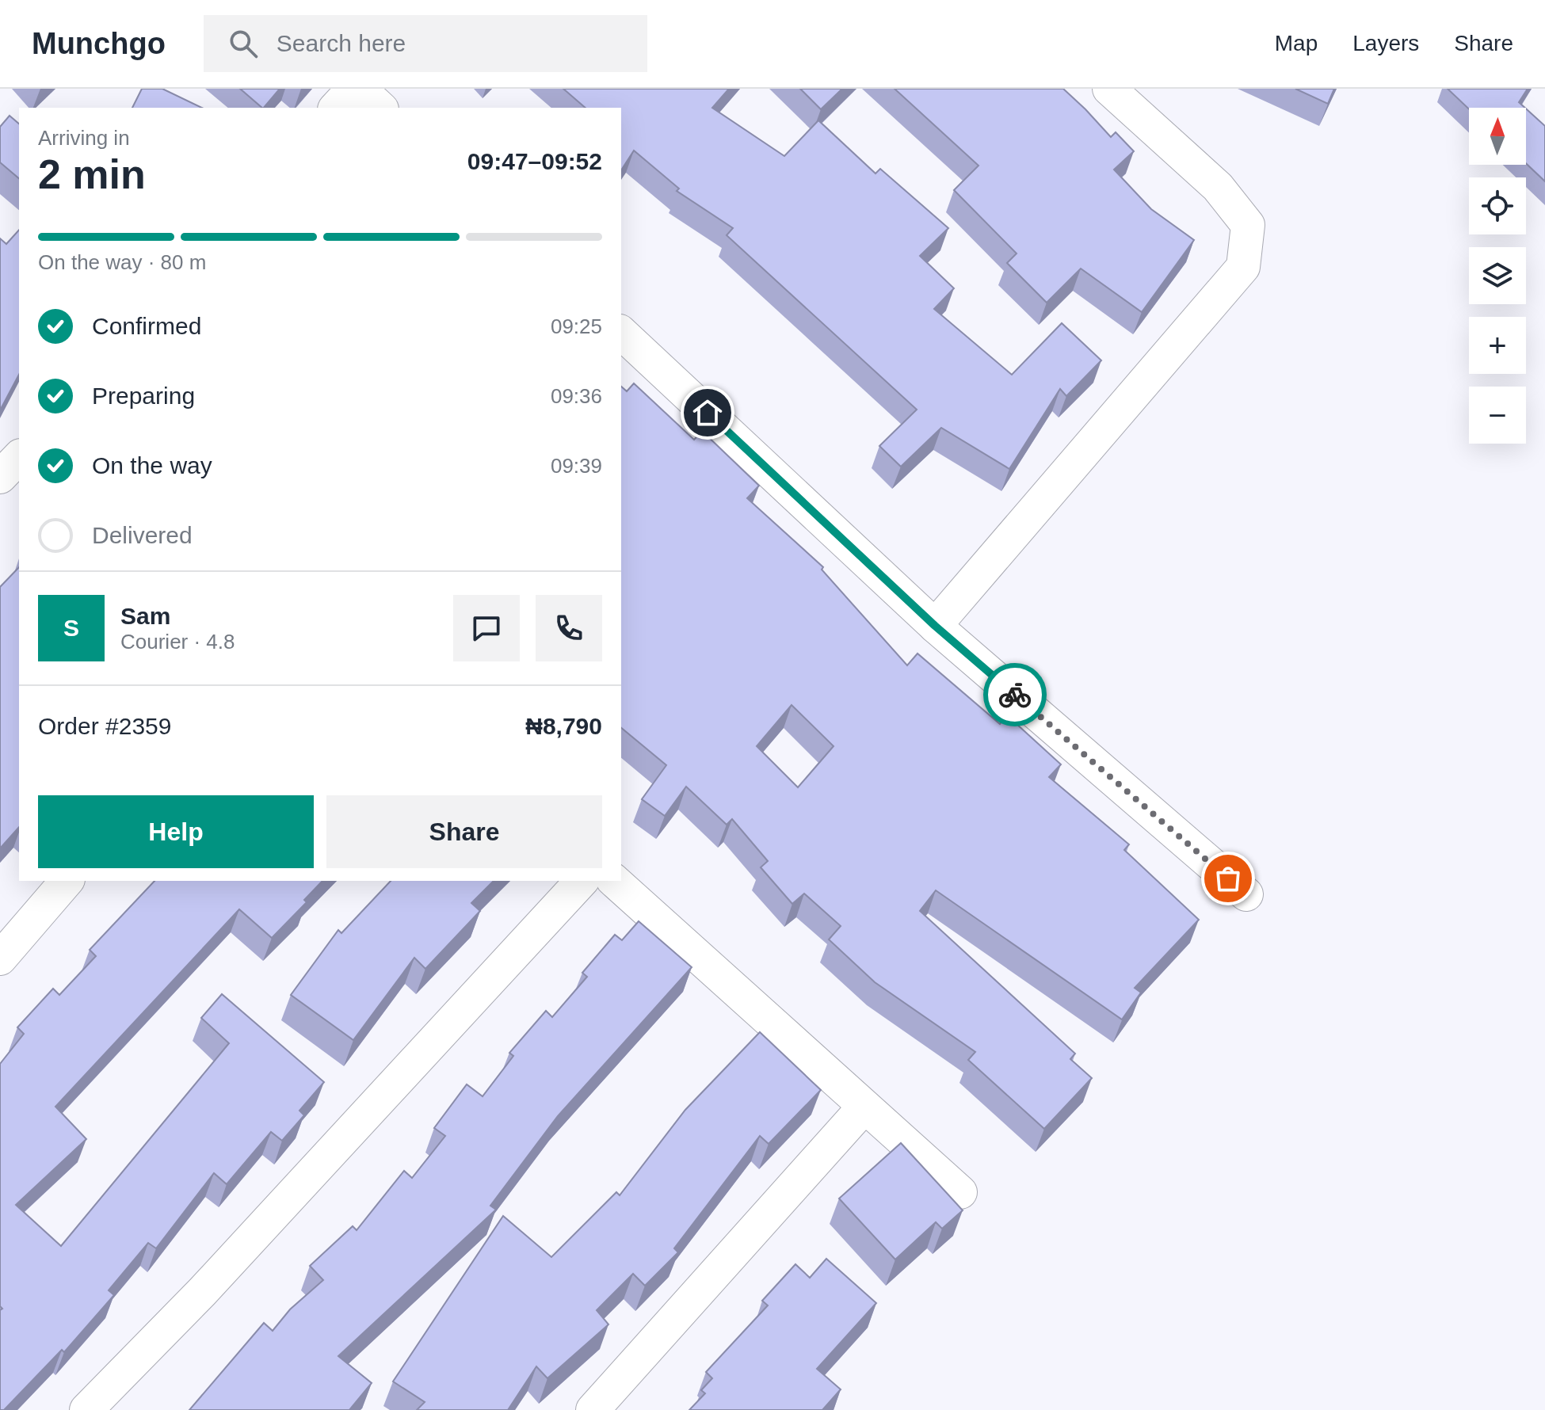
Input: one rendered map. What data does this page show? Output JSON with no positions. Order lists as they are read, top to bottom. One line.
{"north":"top","page":{"header":"Munchgo","search":"Search here","nav":["Map","Layers","Share"],"map_buttons":["+","−"],"heading":["2 min","Arriving in","09:47–09:52"],"panel":["Sam","Courier · 4.8","Order #2359","₦8,790"],"bar":"On the way · 80 m","list":[["Confirmed","09:25"],["Preparing","09:36"],["On the way","09:39"],"Delivered"],"round":"S","buttons":["Help","Share"]}}
